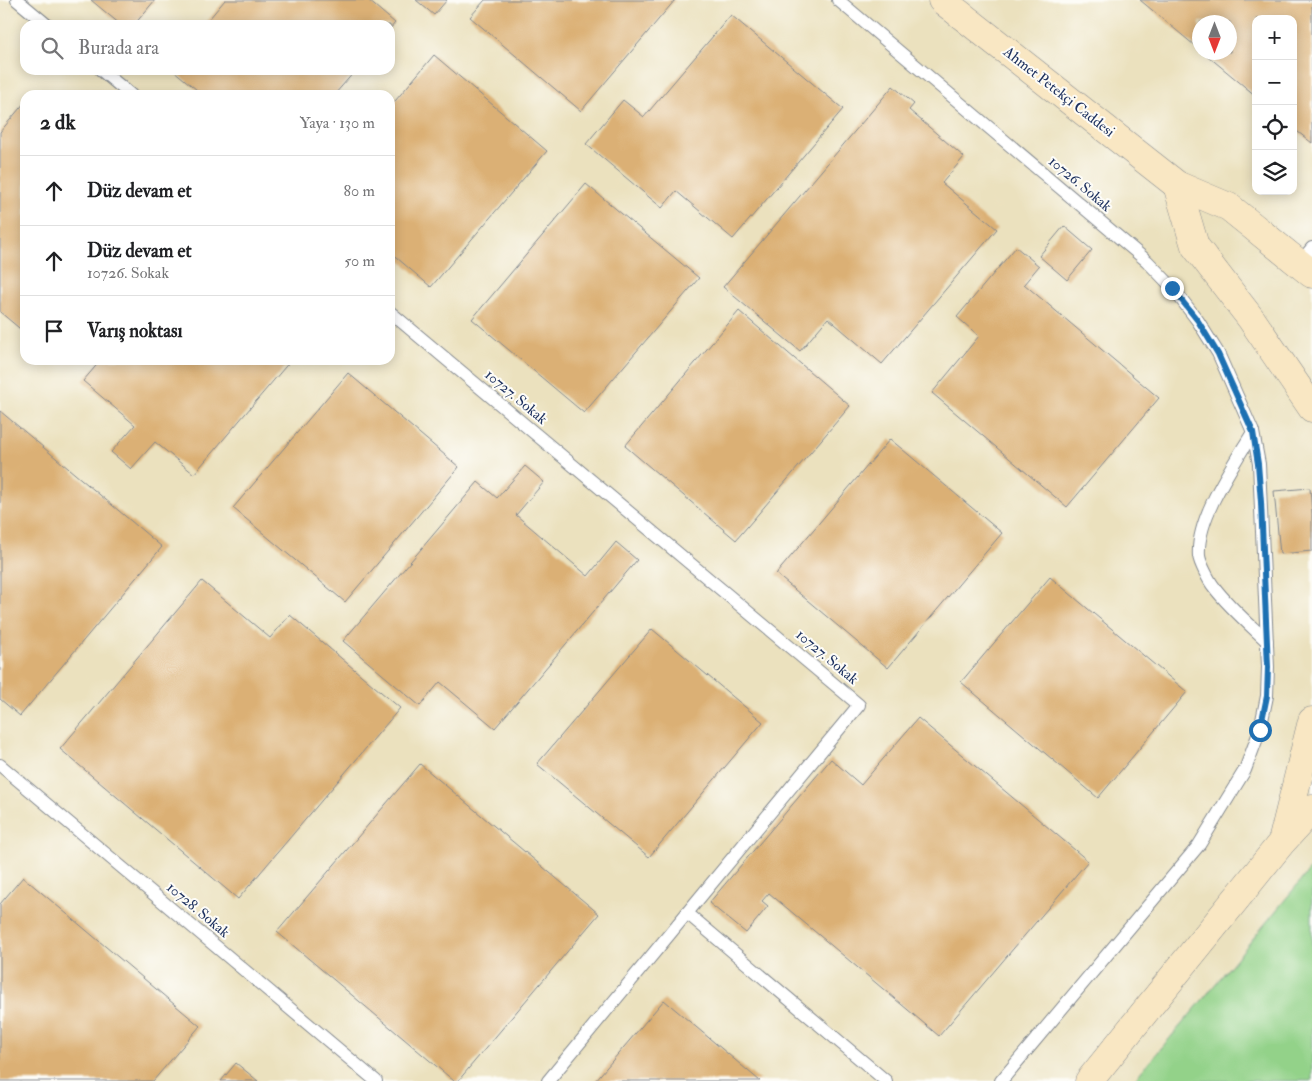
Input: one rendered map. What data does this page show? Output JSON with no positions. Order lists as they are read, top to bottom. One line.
{"streets":{"street":["Ahmet Petekçi Caddesi"],"lane":["10726. Sokak","10727. Sokak","10728. Sokak"]},"north":"bottom","page":{"map_buttons":["+","−"],"search":"Burada ara","heading":["2 dk","Yaya · 130 m"],"list":[["Düz devam et","80 m"],["Düz devam et","10726. Sokak","50 m"],"Varış noktası"]}}
